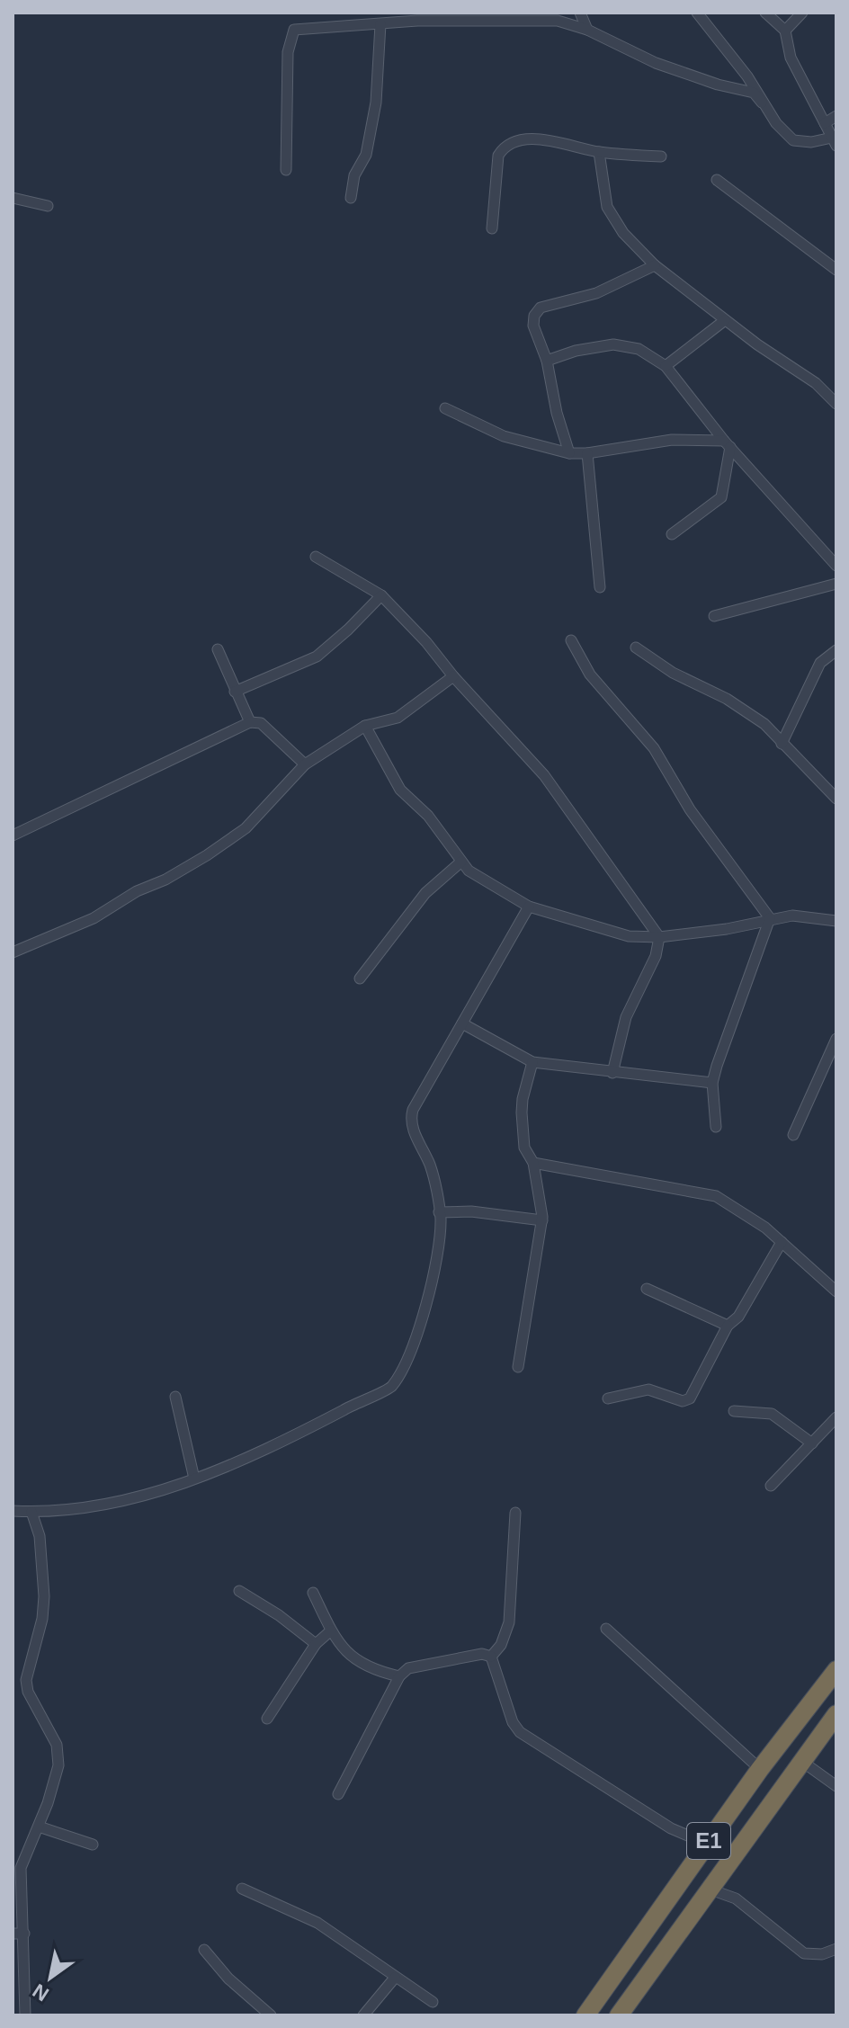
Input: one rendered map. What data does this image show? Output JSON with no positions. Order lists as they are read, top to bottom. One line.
{"streets":{"highway":["E1"]},"north":"bottom left"}
